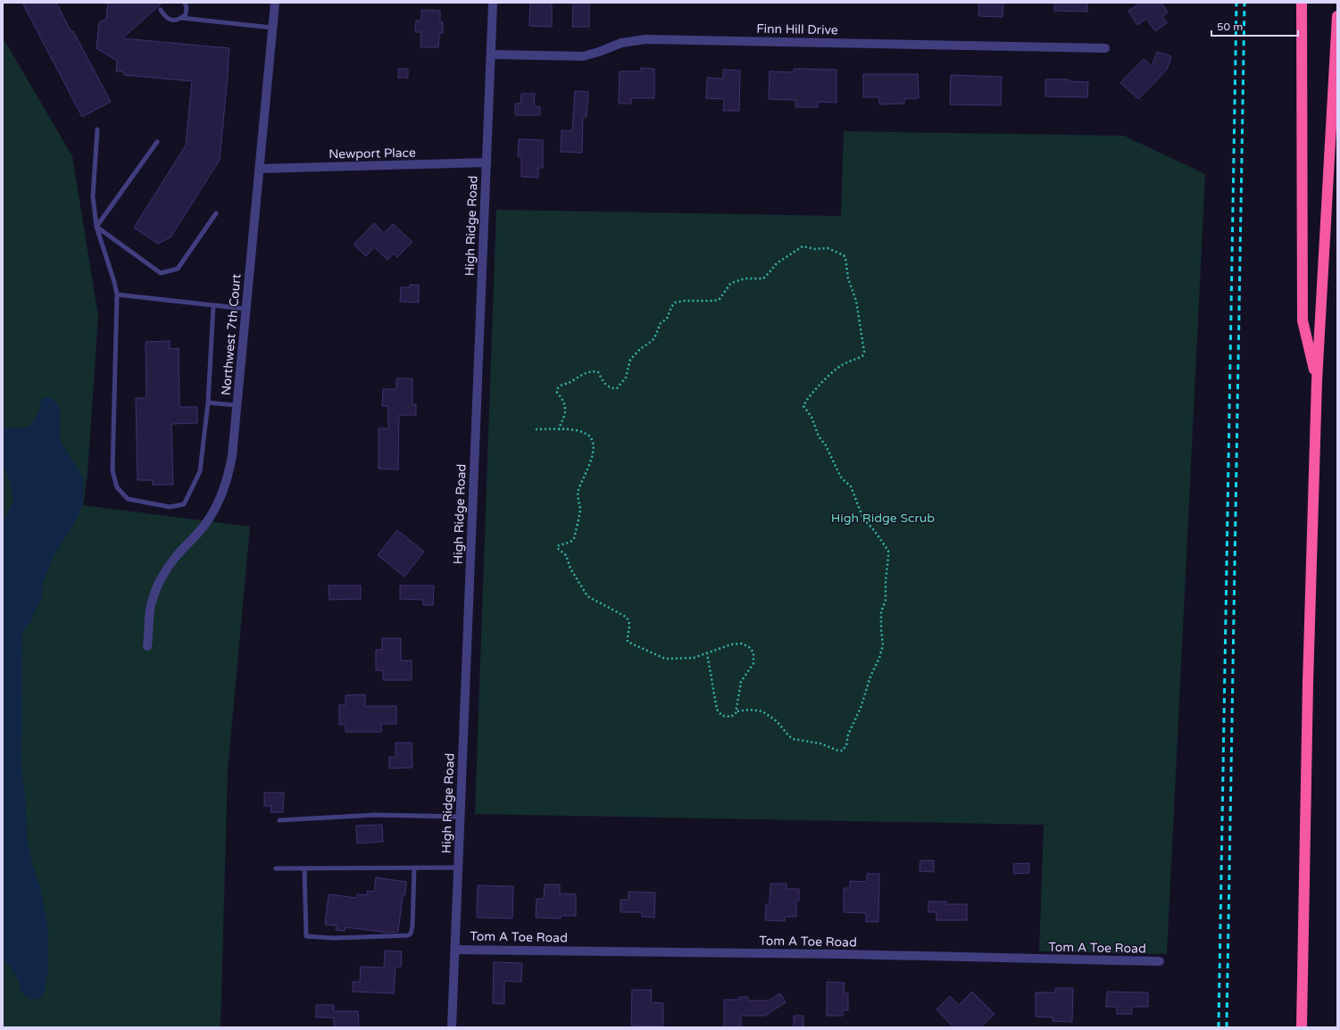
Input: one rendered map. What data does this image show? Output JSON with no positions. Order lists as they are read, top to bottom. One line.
{"streets":{"street":["Finn Hill Drive","Newport Place","High Ridge Road","Northwest 7th Court","Tom A Toe Road"]},"crossings":[["Finn Hill Drive","High Ridge Road"],["Newport Place","High Ridge Road"],["Newport Place","Northwest 7th Court"],["High Ridge Road","Tom A Toe Road"]],"parks":["High Ridge Scrub"],"scale_bar":"50 m"}
